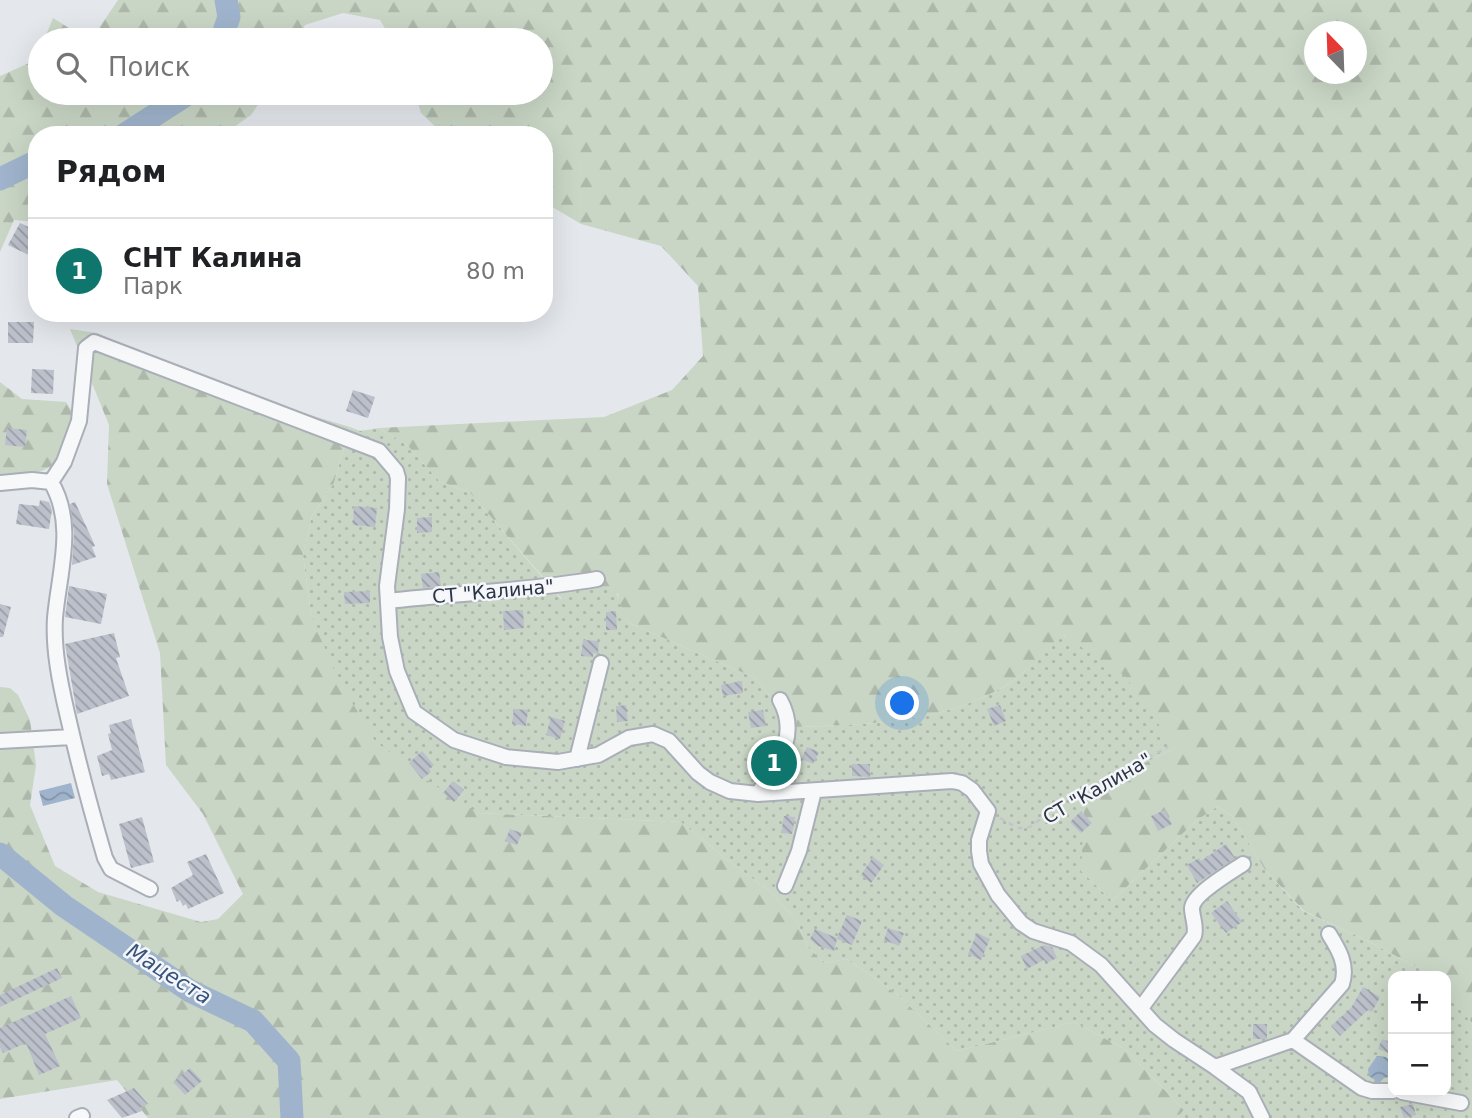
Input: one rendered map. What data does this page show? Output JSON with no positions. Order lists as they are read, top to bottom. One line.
{"streets":{"street":["СТ \"Калина\""]},"water":["Мацеста"],"north":"top left","page":{"search":"Поиск","heading":"Рядом","list":[{"mark":"1","name":"СНТ Калина","note":"Парк","value":"80 m"}],"pins":"1","map_buttons":["+","−"]}}
